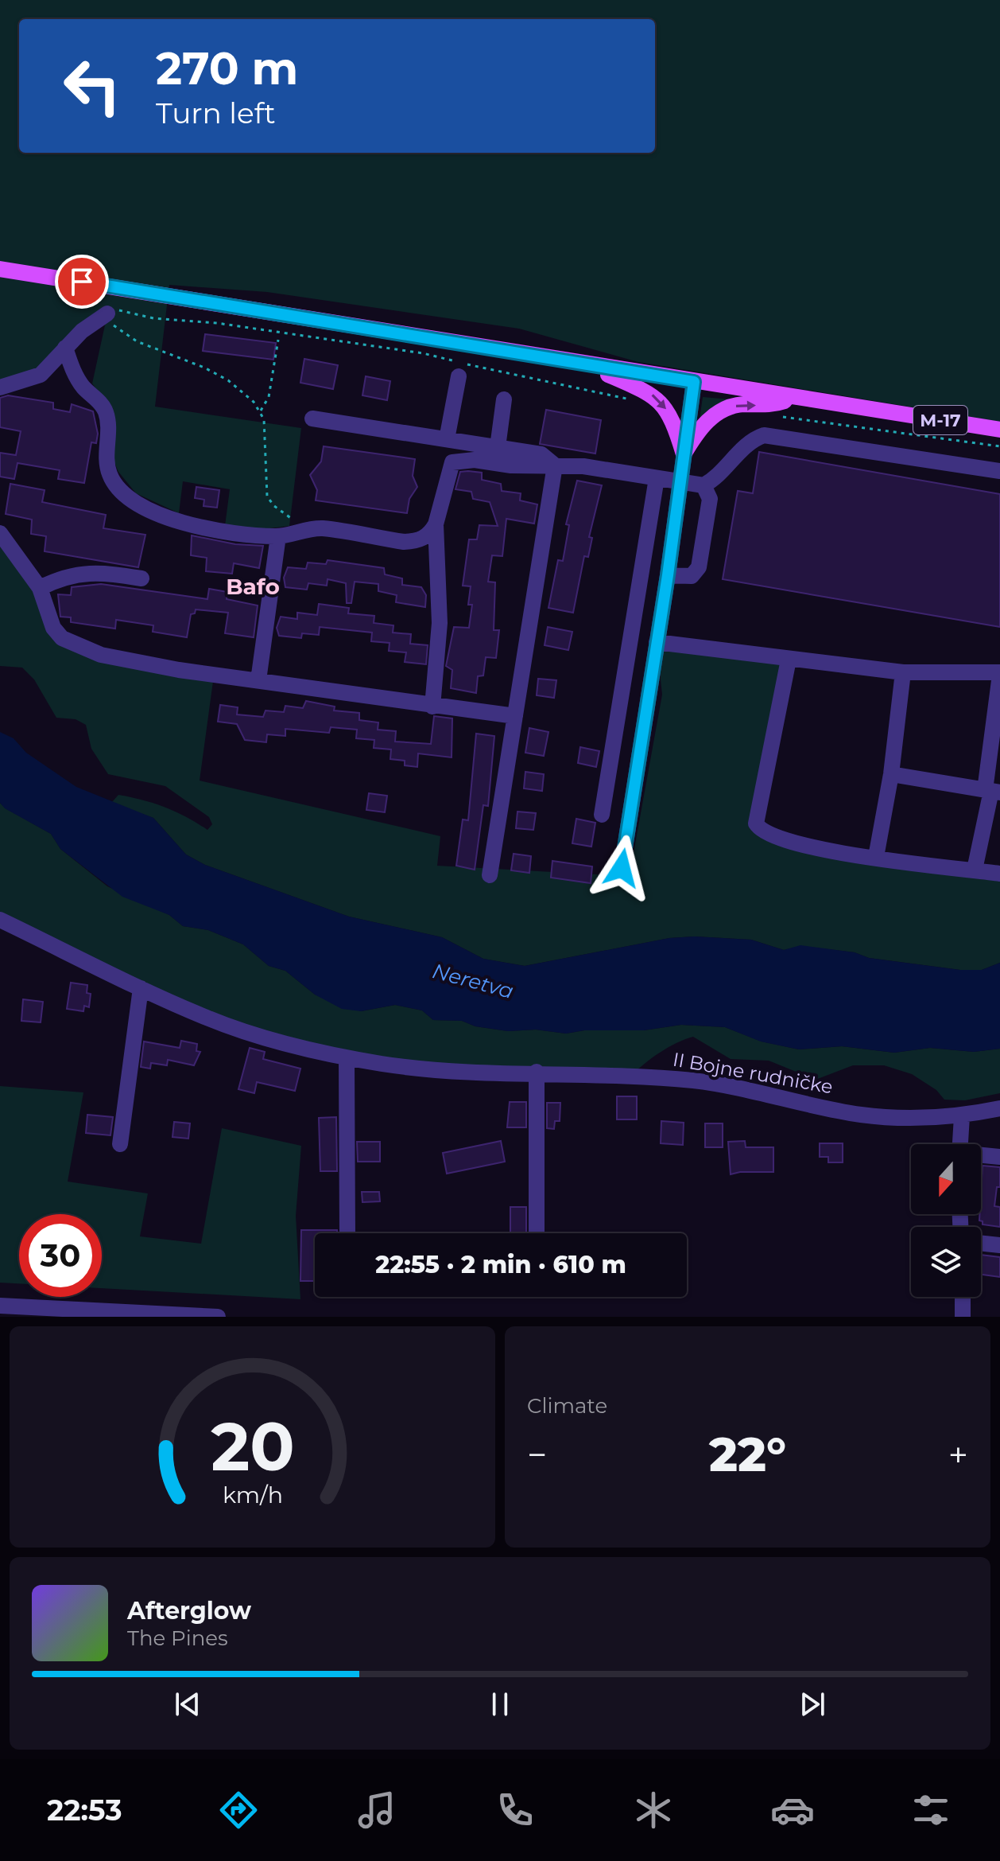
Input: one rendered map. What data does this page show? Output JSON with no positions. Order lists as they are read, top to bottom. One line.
{"streets":{"main road":["M-17"],"street":["II Bojne rudničke"]},"districts":["Bafo"],"water":["Neretva"],"north":"bottom","page":{"turn":["270 m","Turn left"],"limit":"30","trip":"22:55 · 2 min · 610 m","tile":"Climate","heat":["−","22°","+"],"song":["Afterglow","The Pines"],"tabs":"22:53","gauge":["20","km/h"]}}
